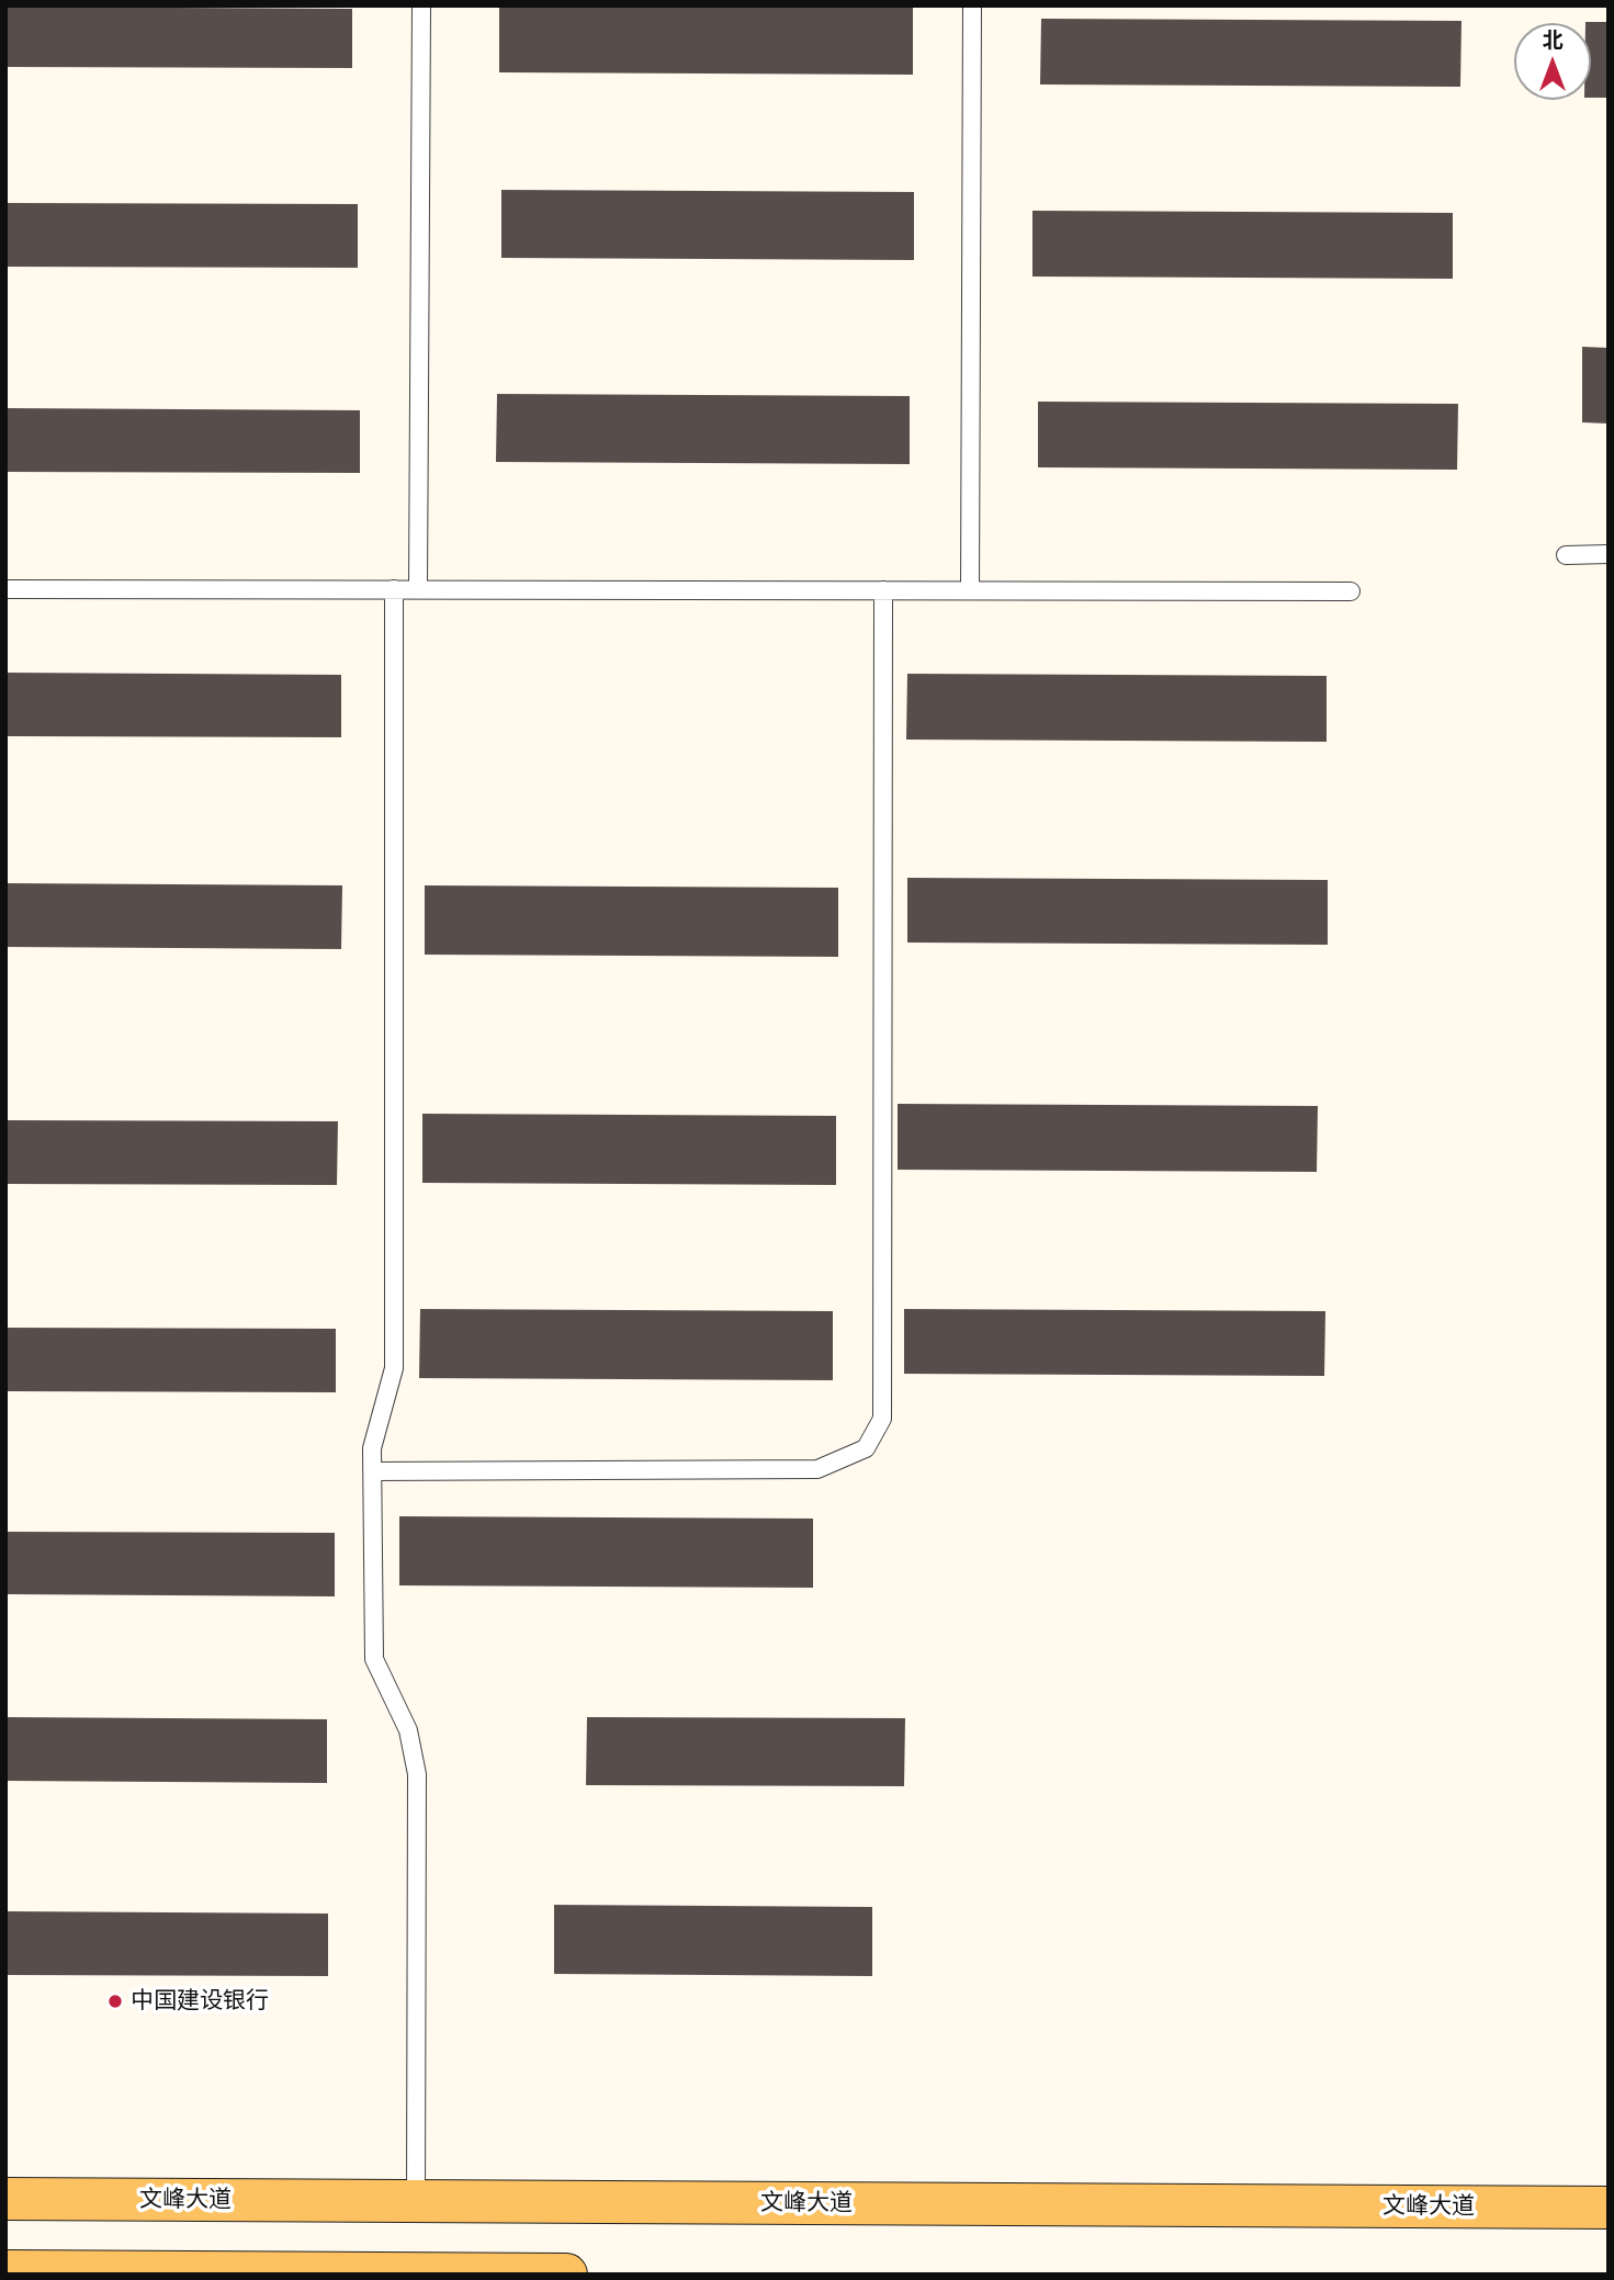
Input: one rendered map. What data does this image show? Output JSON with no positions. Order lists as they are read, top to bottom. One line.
{"streets":{"main road":["文峰大道"]},"places":["中国建设银行"],"north":"top"}
